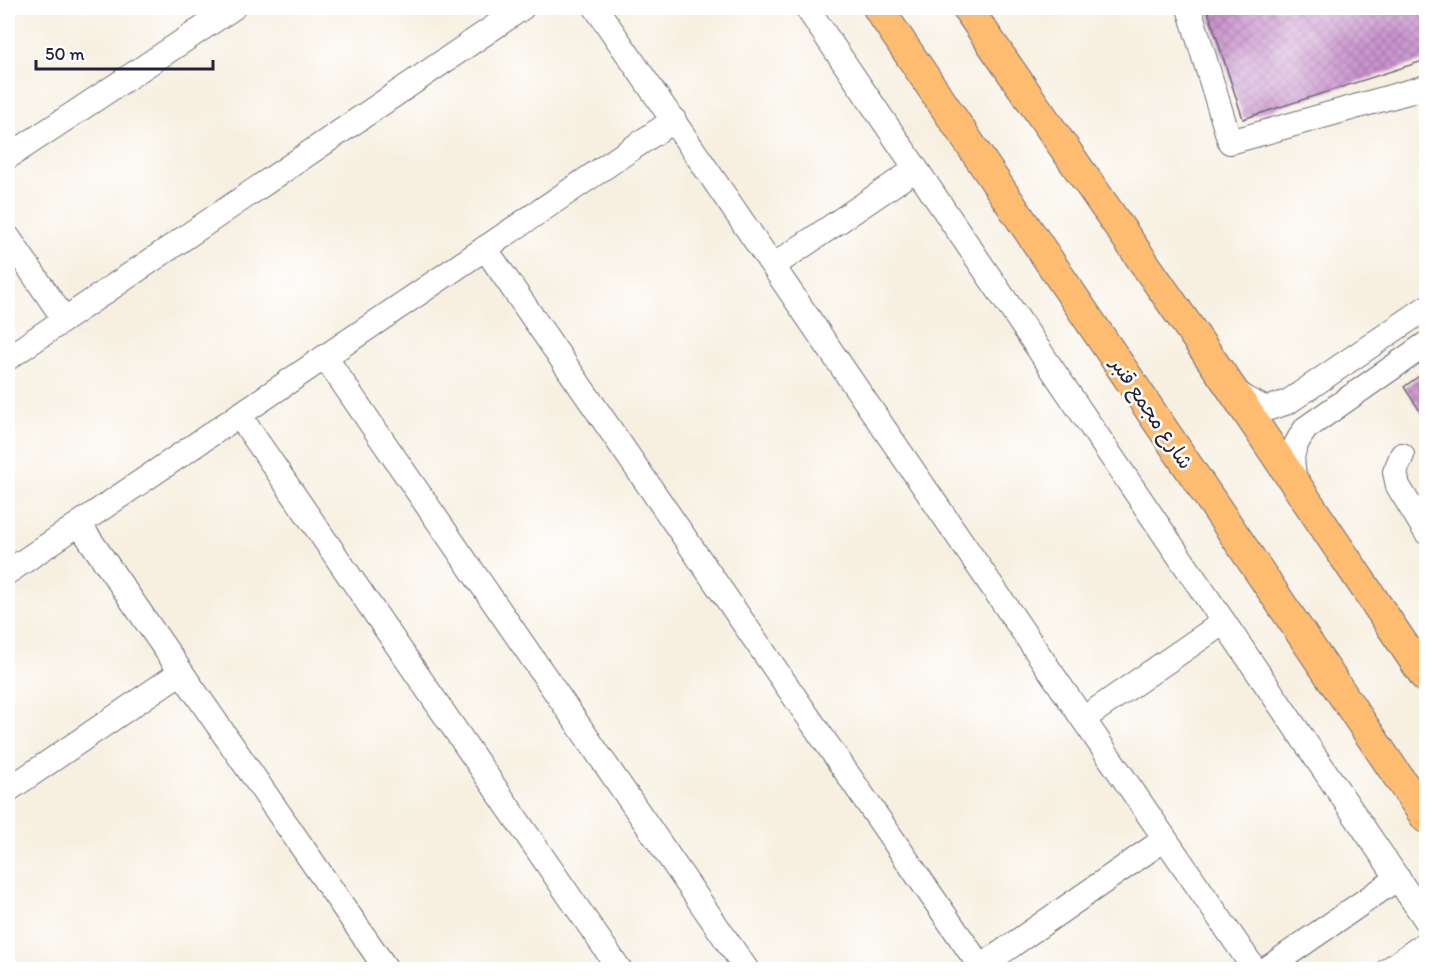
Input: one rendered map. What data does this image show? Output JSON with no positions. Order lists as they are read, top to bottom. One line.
{"streets":{"main road":["شارع مجمع قنبر"]},"scale_bar":"50 m"}
